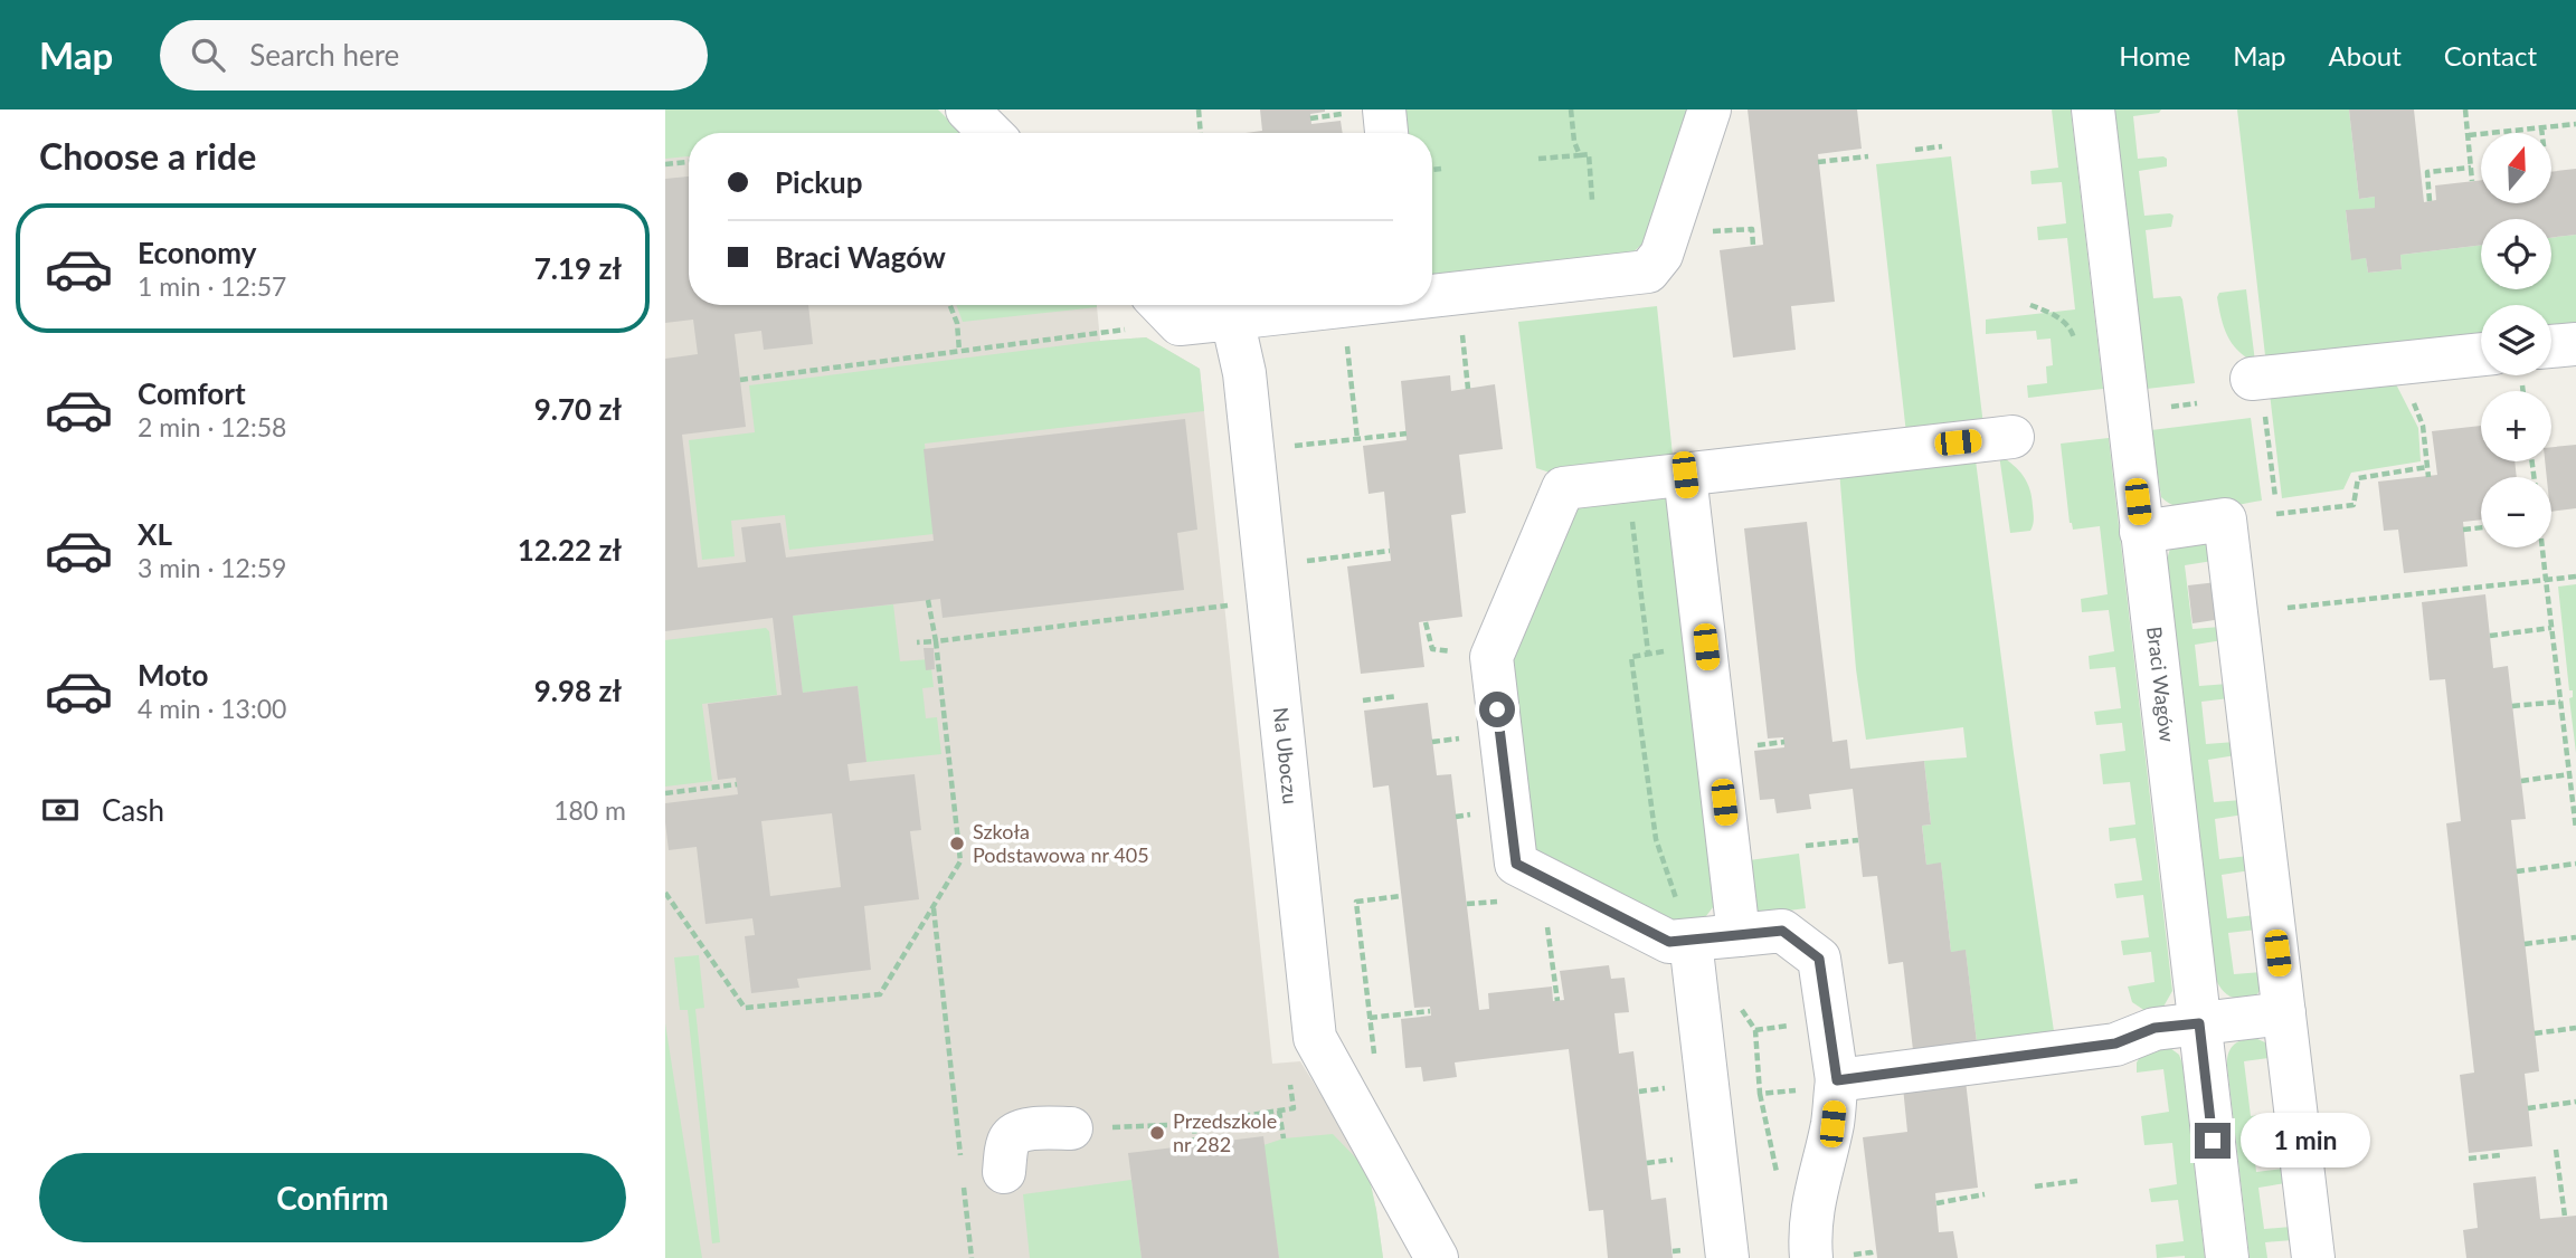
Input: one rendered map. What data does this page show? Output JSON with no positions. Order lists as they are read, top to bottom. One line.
{"streets":{"street":["Braci Wagów","Na Uboczu"]},"places":["Szkoła Podstawowa nr 405","Przedszkole nr 282"],"north":"top","page":{"header":"Map","search":"Search here","nav":["Home","Map","About","Contact"],"heading":"Choose a ride","map_buttons":["+","−"],"banner":["Pickup","Braci Wagów"],"list":[{"name":"Economy","note":"1 min · 12:57","value":"7.19 zł"},{"name":"Comfort","note":"2 min · 12:58","value":"9.70 zł"},{"name":"XL","note":"3 min · 12:59","value":"12.22 zł"},{"name":"Moto","note":"4 min · 13:00","value":"9.98 zł"}],"pay":["Cash","180 m"],"bubble":"1 min","buttons":"Confirm"}}
